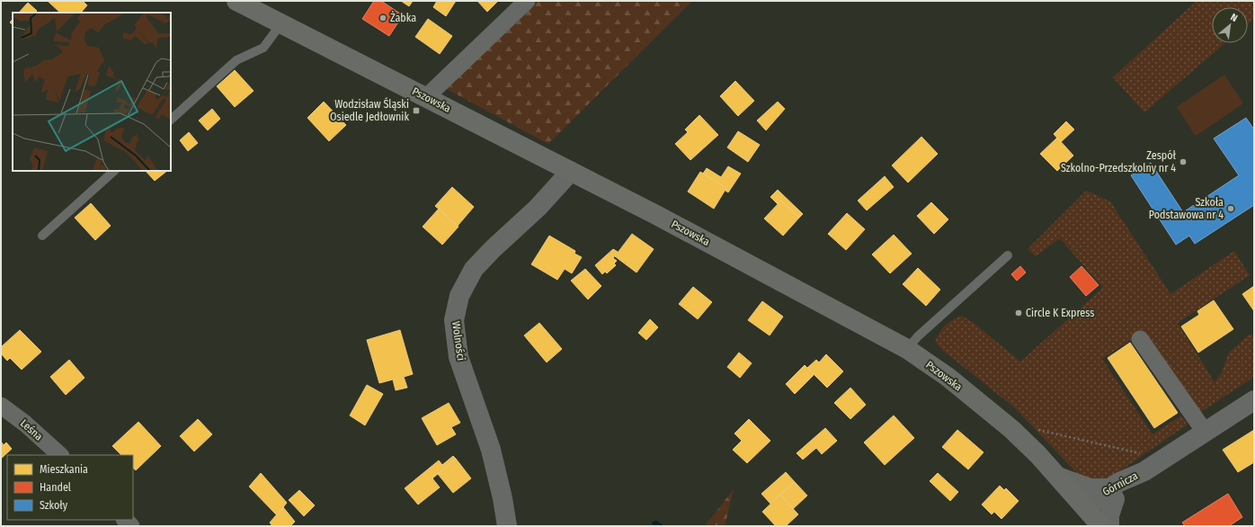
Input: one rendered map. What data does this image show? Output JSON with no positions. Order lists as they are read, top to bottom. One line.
{"streets":{"main road":["Pszowska"],"street":["Wolności","Leśna","Górnicza"]},"crossings":[["Pszowska","Wolności"],["Pszowska","Górnicza"]],"places":{"other":["Żabka","Zespół Szkolno-Przedszkolny nr 4","Szkoła Podstawowa nr 4","Circle K Express"],"transit":["Wodzisław Śląski Osiedle Jedłownik"]},"legend":["Mieszkania","Handel","Szkoły"],"north":"top right"}
